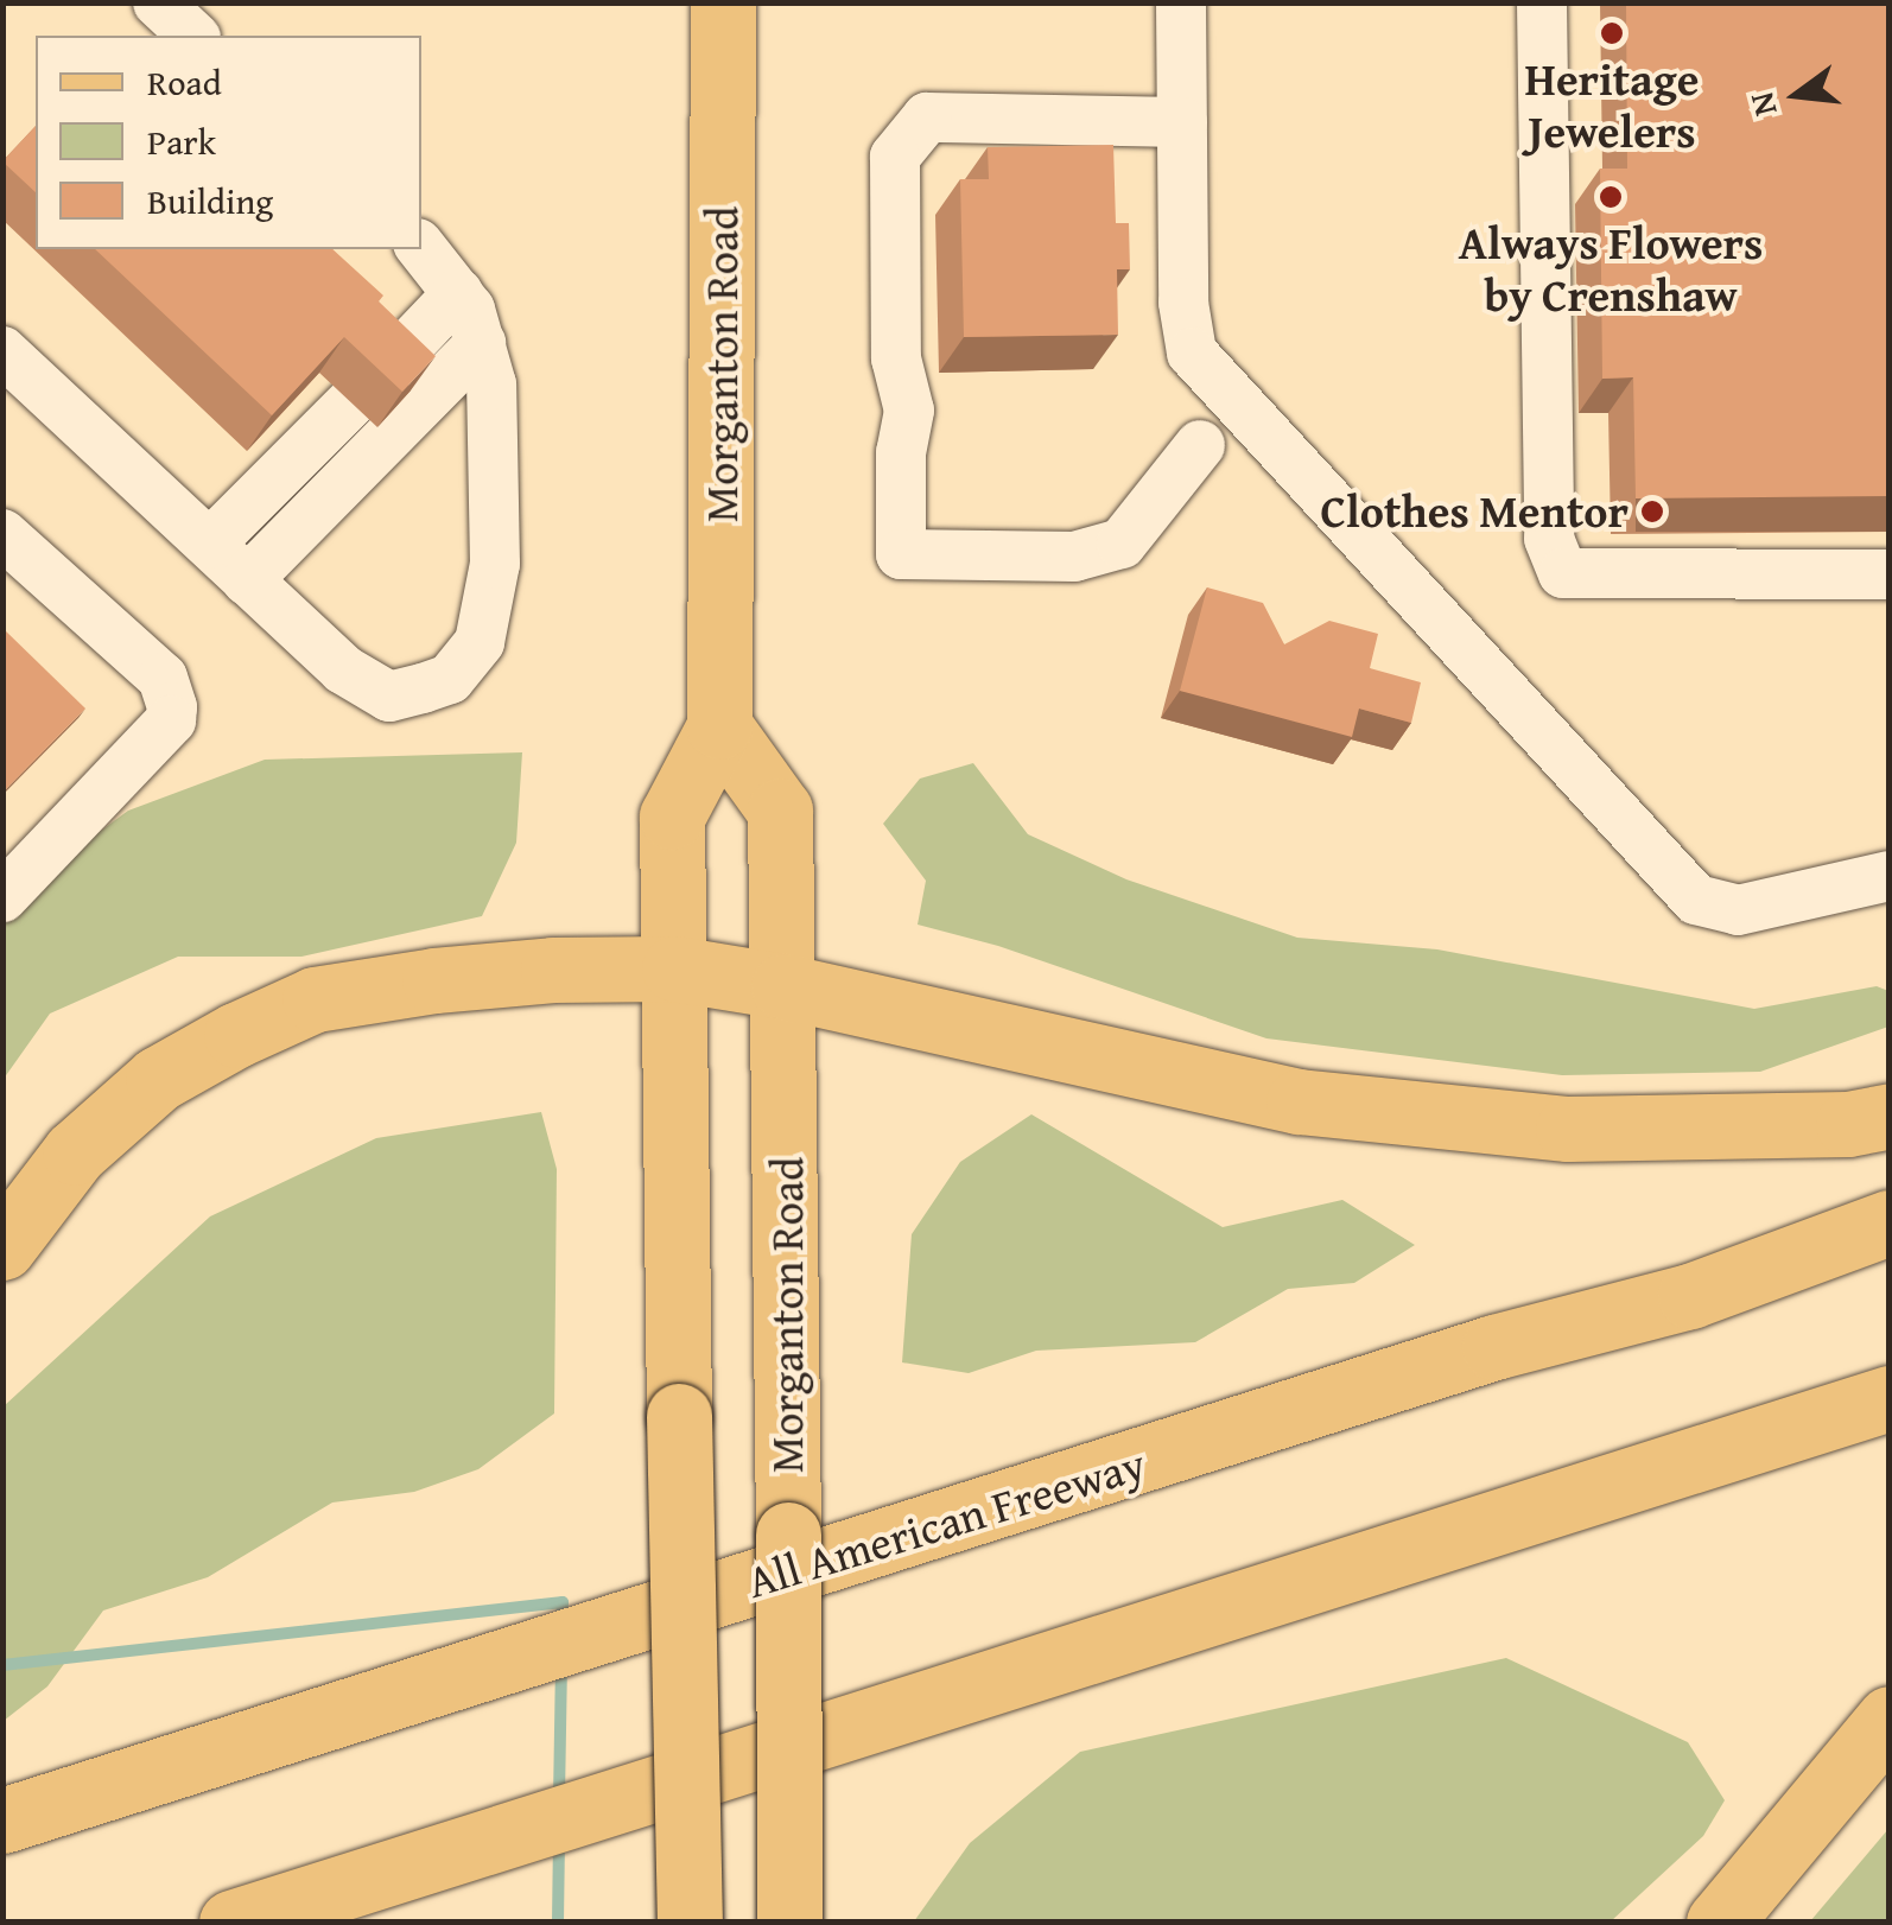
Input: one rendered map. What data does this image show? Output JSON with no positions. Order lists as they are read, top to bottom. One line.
{"streets":{"main road":["Morganton Road","All American Freeway"]},"places":["Heritage Jewelers","Always Flowers by Crenshaw","Clothes Mentor"],"legend":["Road","Park","Building"],"north":"left"}
